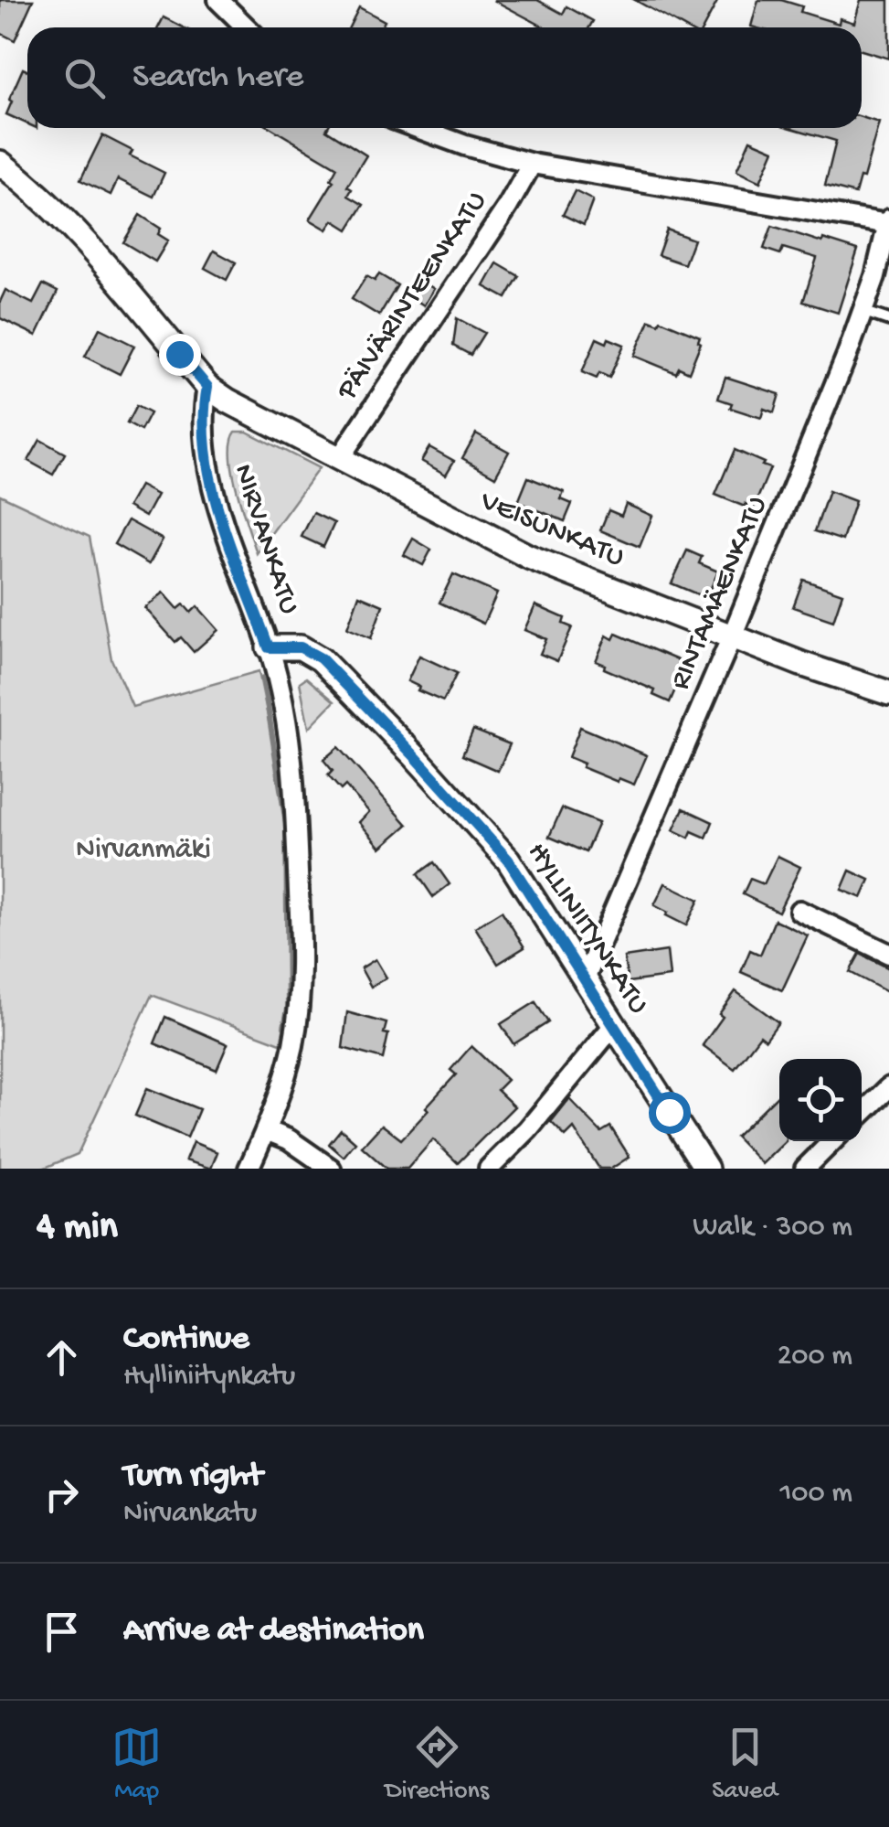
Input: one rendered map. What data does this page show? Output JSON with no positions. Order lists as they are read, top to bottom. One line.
{"streets":{"street":["PÄIVÄRINTEENKATU","VEISUNKATU","NIRVANKATU","RINTAMÄENKATU","HYLLINIITYNKATU"]},"crossings":[["PÄIVÄRINTEENKATU","VEISUNKATU"],["VEISUNKATU","NIRVANKATU"],["VEISUNKATU","RINTAMÄENKATU"],["NIRVANKATU","HYLLINIITYNKATU"],["RINTAMÄENKATU","HYLLINIITYNKATU"]],"parks":["Nirvanmäki"],"page":{"search":"Search here","heading":["4 min","Walk · 300 m"],"list":[["Continue","Hylliniitynkatu","200 m"],["Turn right","Nirvankatu","100 m"],"Arrive at destination"],"nav":["Map","Directions","Saved"]}}
